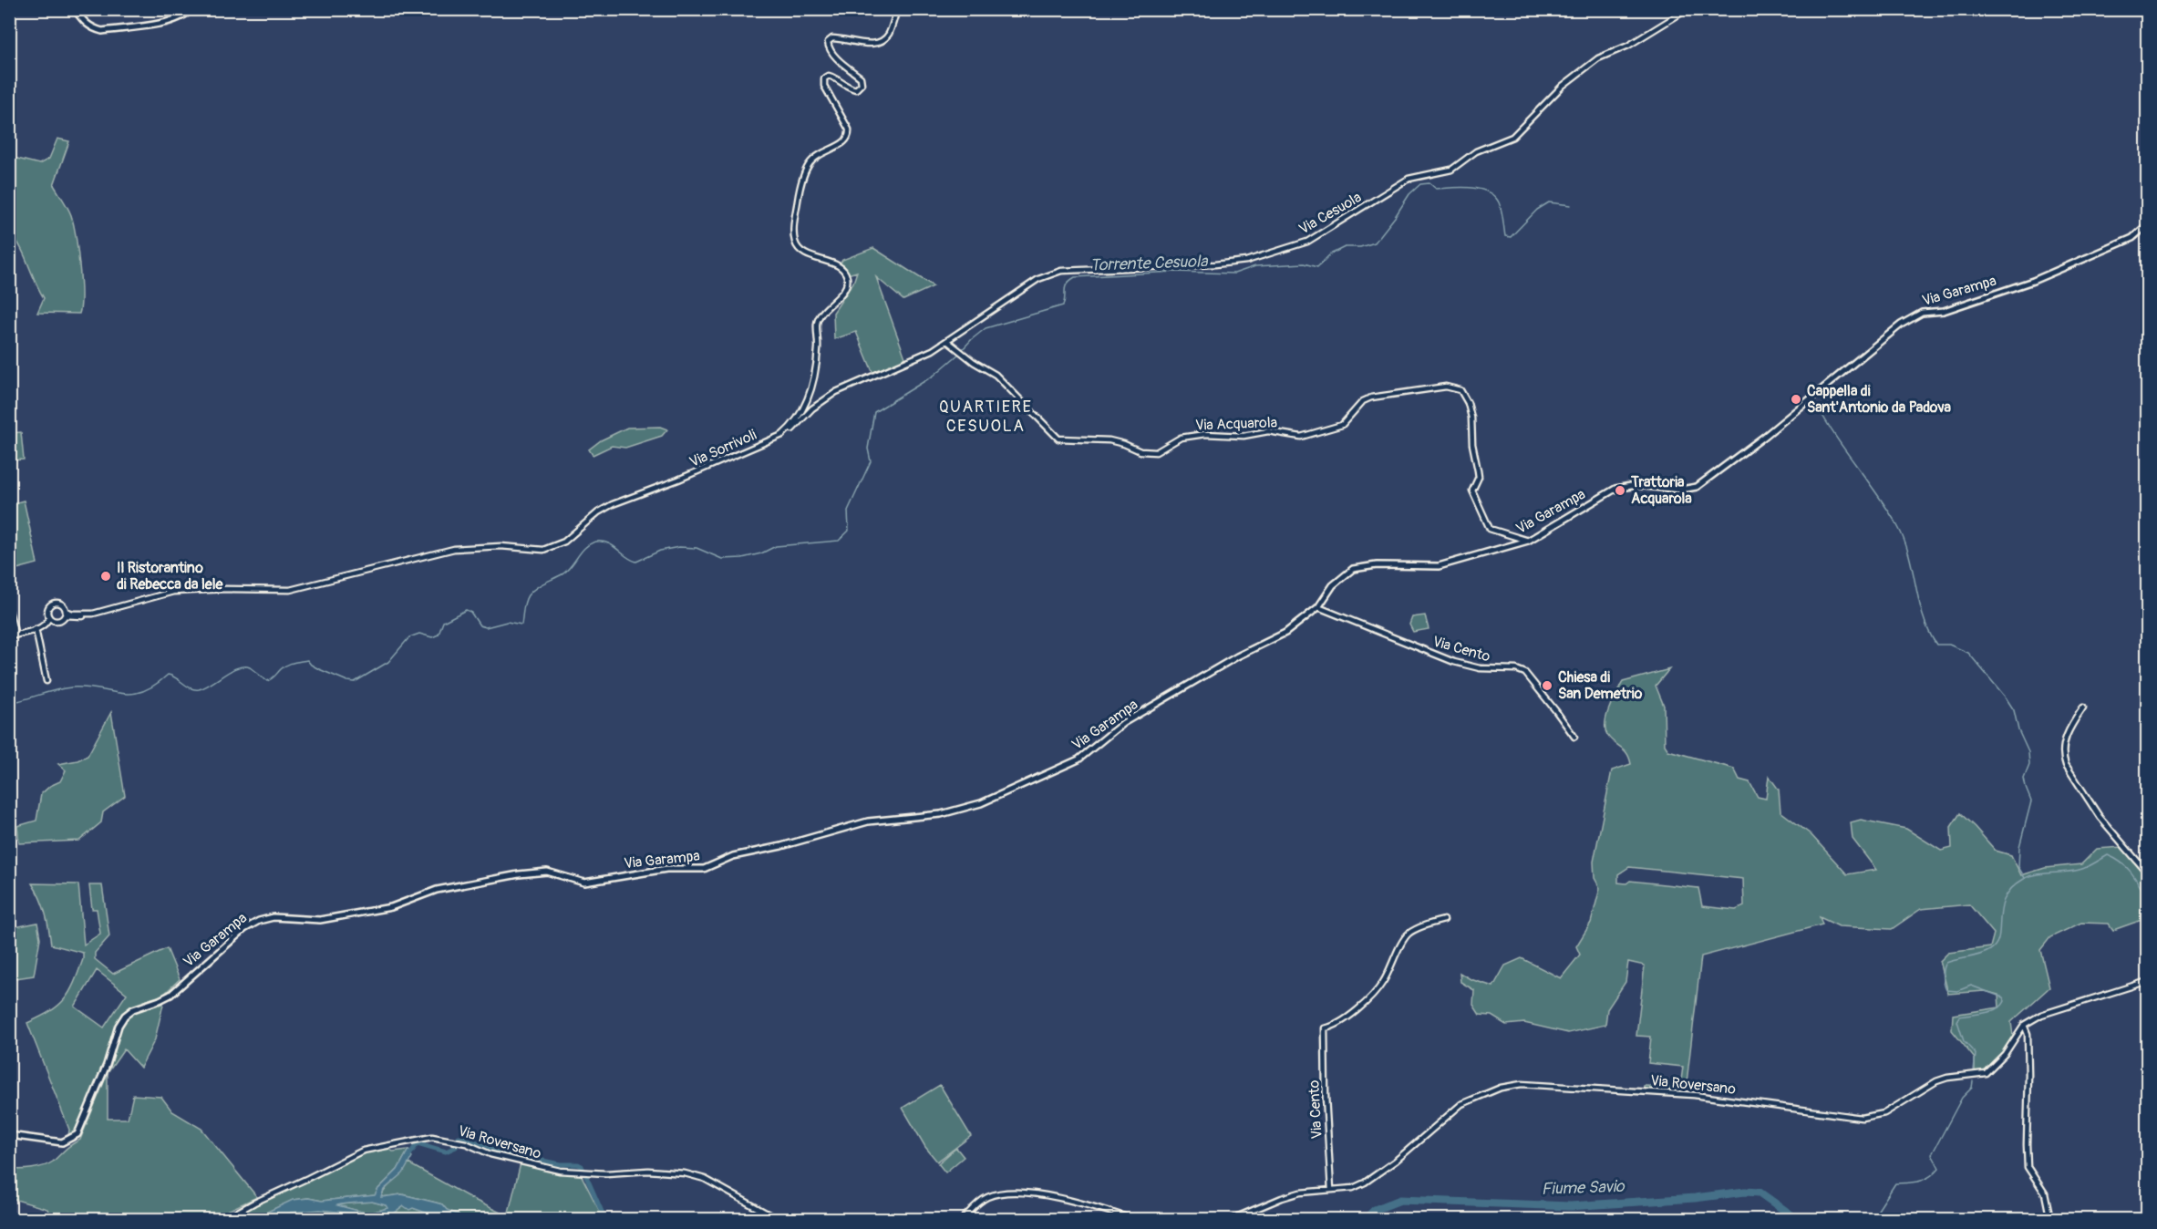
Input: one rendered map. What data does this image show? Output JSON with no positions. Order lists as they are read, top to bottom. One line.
{"streets":{"street":["Via Cesuola","Via Garampa","Via Acquarola","Via Sorrivoli","Via Cento","Via Roversano"]},"crossings":[["Via Cesuola","Via Acquarola"],["Via Garampa","Via Acquarola"],["Via Garampa","Via Cento"],["Via Cento","Via Roversano"]],"districts":["QUARTIERE CESUOLA"],"water":["Torrente Cesuola","Fiume Savio"],"places":["Cappella di Sant'Antonio da Padova","Trattoria Acquarola","Il Ristorantino di Rebecca da lele","Chiesa di San Demetrio"]}
